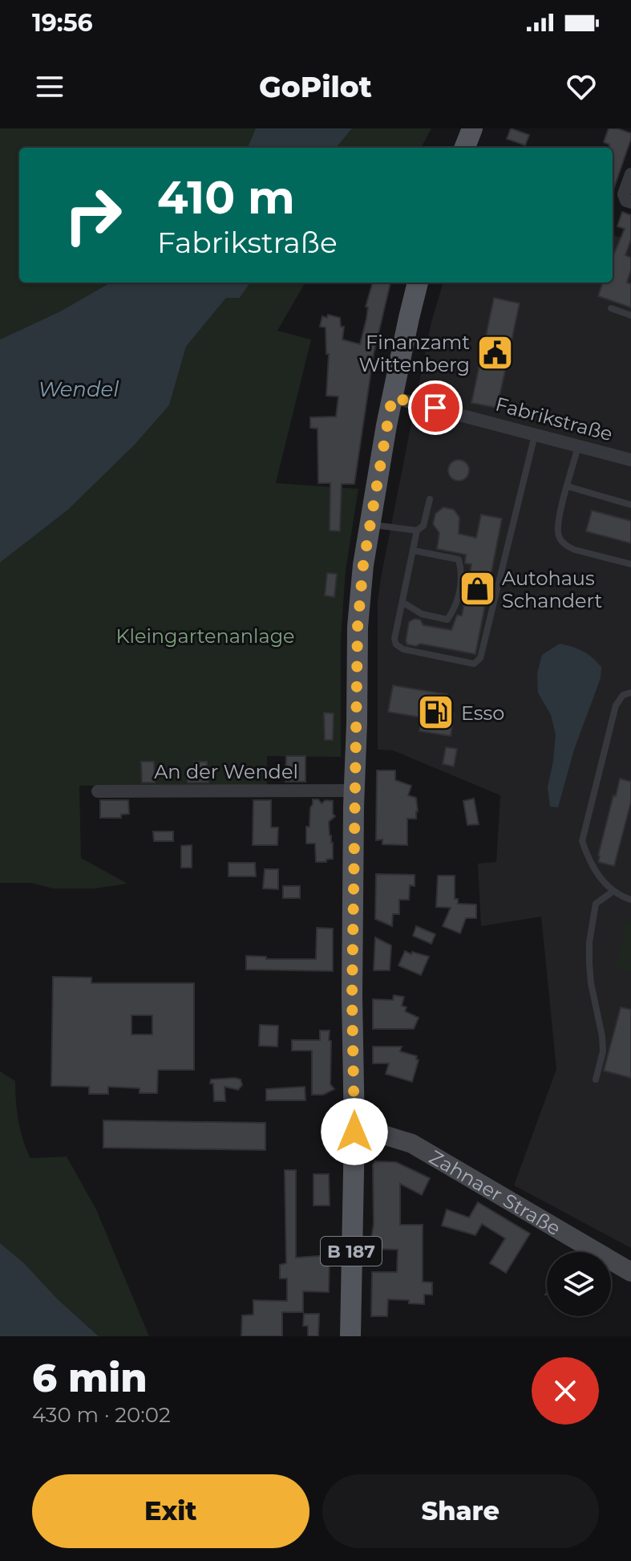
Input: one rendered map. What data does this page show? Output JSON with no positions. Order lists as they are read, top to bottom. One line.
{"streets":{"main road":["Zahnaer Straße","B 187"],"street":["Fabrikstraße","An der Wendel"]},"crossings":[["Fabrikstraße","B 187"],["An der Wendel","B 187"],["Zahnaer Straße","B 187"]],"water":["Wendel"],"parks":["Kleingartenanlage"],"places":{"public building":["Finanzamt Wittenberg"],"shop":["Autohaus Schandert"],"fuel station":["Esso"]},"page":{"status":"19:56","header":"GoPilot","turn":["410 m","Fabrikstraße"],"heading":["6 min","430 m · 20:02"],"buttons":["Exit","Share"]}}
